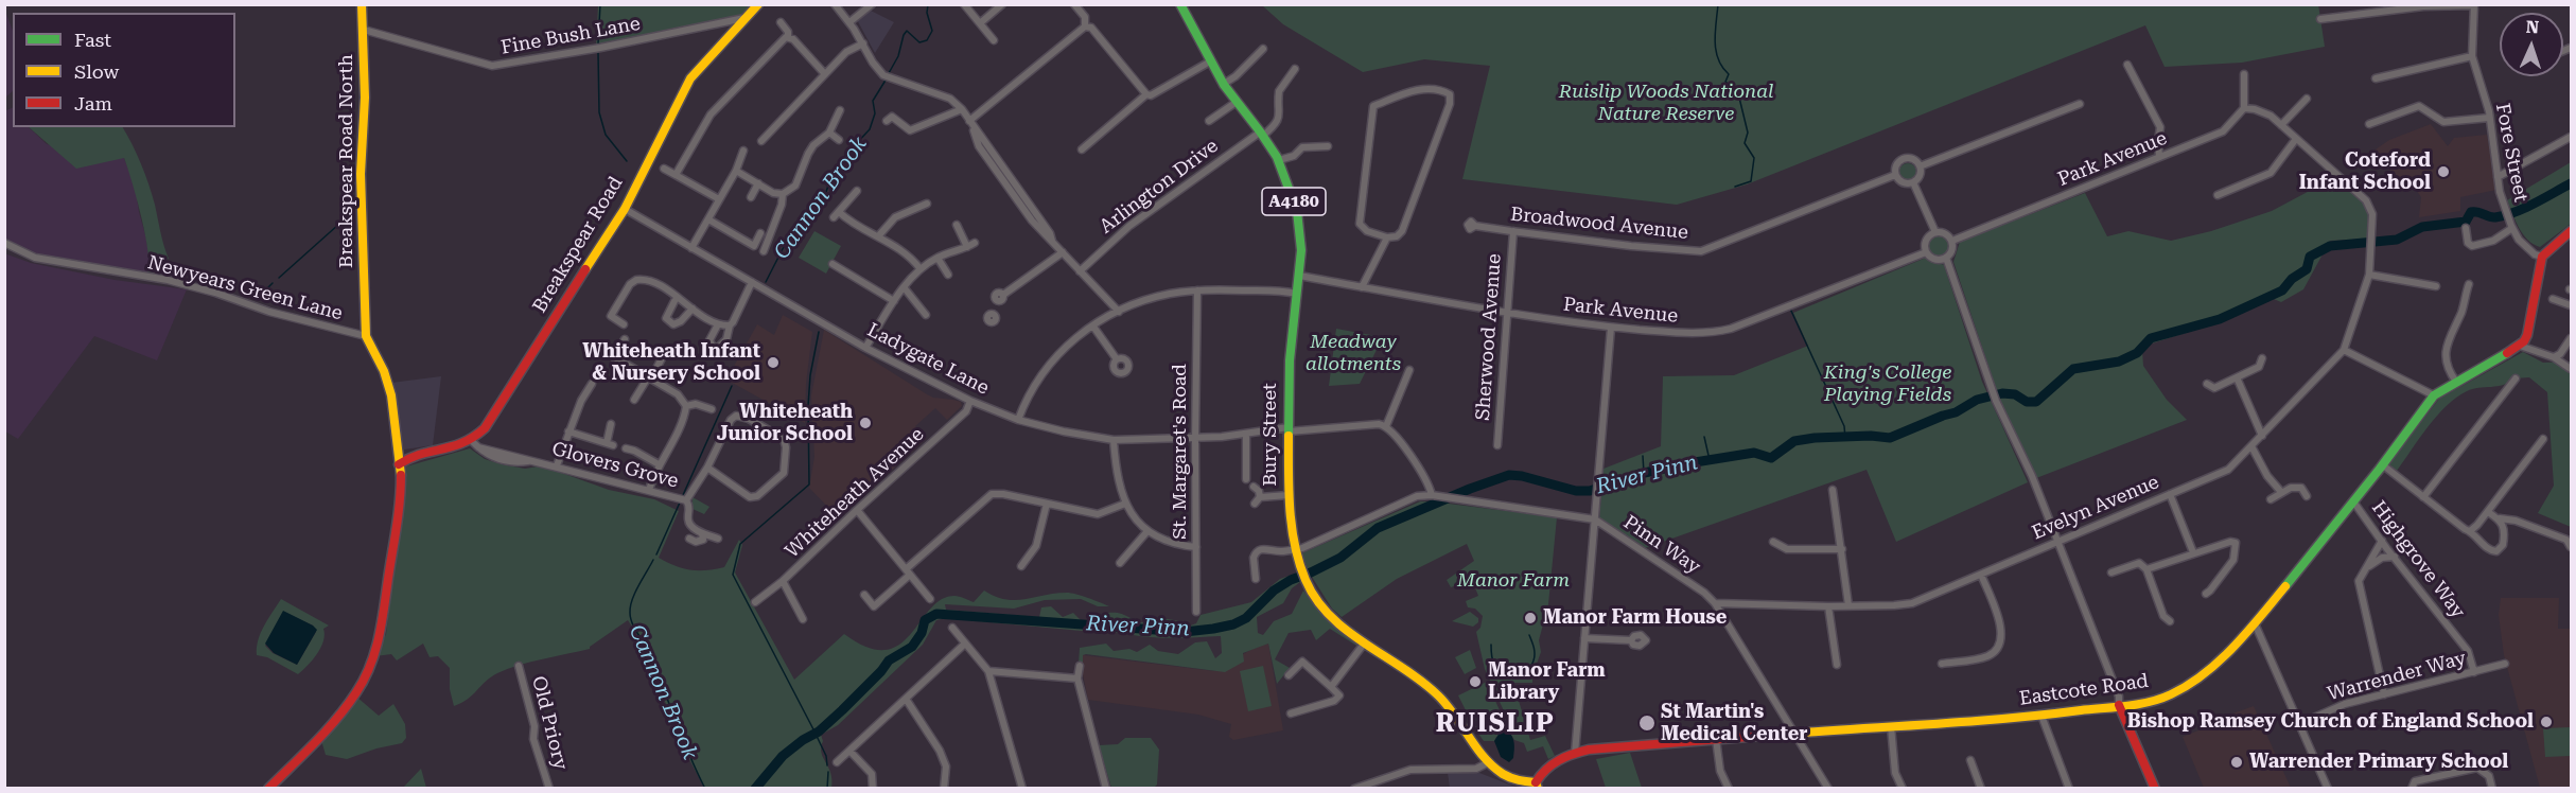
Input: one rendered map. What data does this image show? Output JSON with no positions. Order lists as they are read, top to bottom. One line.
{"streets":{"main road":["Breakspear Road North","A4180","Breakspear Road","Bury Street","Eastcote Road"],"street":["Fine Bush Lane","Fore Street","Park Avenue","Arlington Drive","Broadwood Avenue","Newyears Green Lane","Sherwood Avenue","Ladygate Lane","St. Margaret's Road","Glovers Grove","Whiteheath Avenue","Evelyn Avenue","Pinn Way","Highgrove Way","Warrender Way","Old Priory"]},"crossings":[["Fine Bush Lane","Breakspear Road North"],["Fine Bush Lane","Breakspear Road"],["Park Avenue","Sherwood Avenue"],["Park Avenue","Bury Street"],["Breakspear Road North","Newyears Green Lane"],["Arlington Drive","Bury Street"],["Broadwood Avenue","Sherwood Avenue"],["Breakspear Road","Ladygate Lane"],["Breakspear Road","Glovers Grove"],["Ladygate Lane","Bury Street"],["Ladygate Lane","St. Margaret's Road"],["Ladygate Lane","Whiteheath Avenue"],["Bury Street","Pinn Way"],["Bury Street","Eastcote Road"],["Evelyn Avenue","Pinn Way"],["Pinn Way","Eastcote Road"],["Highgrove Way","Warrender Way"],["Highgrove Way","Eastcote Road"]],"districts":["RUISLIP"],"water":["Cannon Brook","River Pinn"],"parks":["Ruislip Woods National Nature Reserve","Meadway allotments","King's College Playing Fields","Manor Farm"],"places":["Coteford Infant School","Whiteheath Infant & Nursery School","Whiteheath Junior School","Manor Farm House","Manor Farm Library","Bishop Ramsey Church of England School","St Martin's Medical Center","Warrender Primary School"],"legend":["Fast","Slow","Jam"],"north":"top"}
